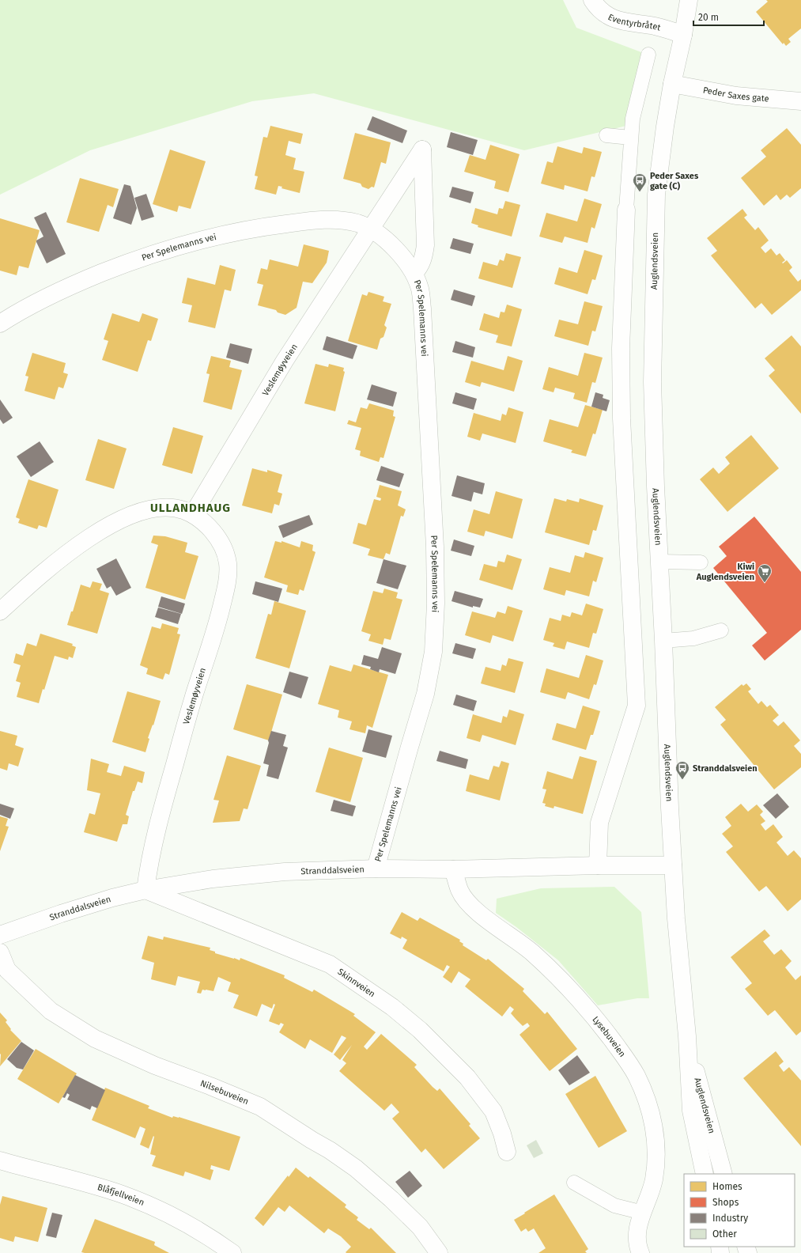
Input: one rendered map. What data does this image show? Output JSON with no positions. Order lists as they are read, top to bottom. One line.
{"streets":{"street":["Eventyrbråtet","Peder Saxes gate","Per Spelemanns vei","Auglendsveien","Veslemøyveien","Stranddalsveien","Skinnveien","Lysebuveien","Nilsebuveien","Blåfjellveien"]},"crossings":[["Eventyrbråtet","Auglendsveien"],["Peder Saxes gate","Auglendsveien"],["Per Spelemanns vei","Veslemøyveien"],["Per Spelemanns vei","Stranddalsveien"],["Auglendsveien","Stranddalsveien"],["Veslemøyveien","Stranddalsveien"],["Veslemøyveien","Skinnveien"],["Stranddalsveien","Skinnveien"],["Stranddalsveien","Lysebuveien"]],"districts":["ULLANDHAUG"],"places":{"bus stop":["Peder Saxes gate (C)","Stranddalsveien"],"supermarket":["Kiwi Auglendsveien"]},"legend":["Homes","Shops","Industry","Other"],"scale_bar":"20 m"}
